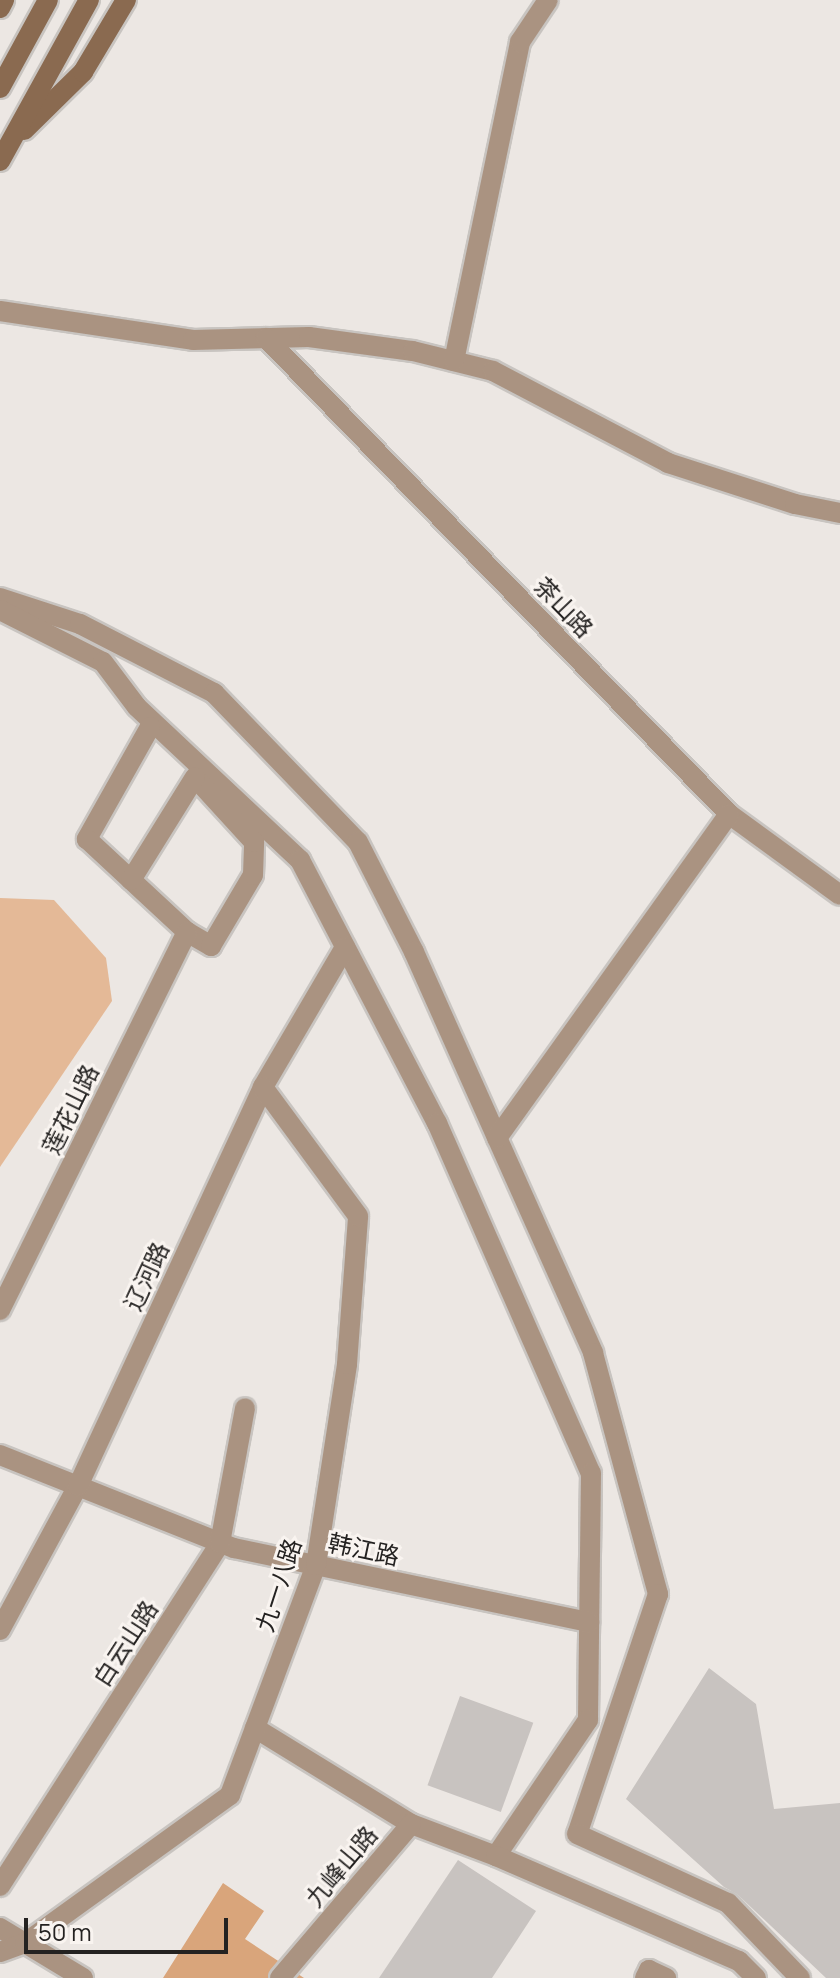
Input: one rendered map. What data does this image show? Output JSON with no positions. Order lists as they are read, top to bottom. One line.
{"streets":{"street":["茶山路","莲花山路","辽河路","韩江路","九一八路","白云山路","九峰山路"]},"crossings":[["辽河路","韩江路"],["辽河路","九一八路"],["韩江路","九一八路"],["韩江路","白云山路"]],"scale_bar":"50 m"}
